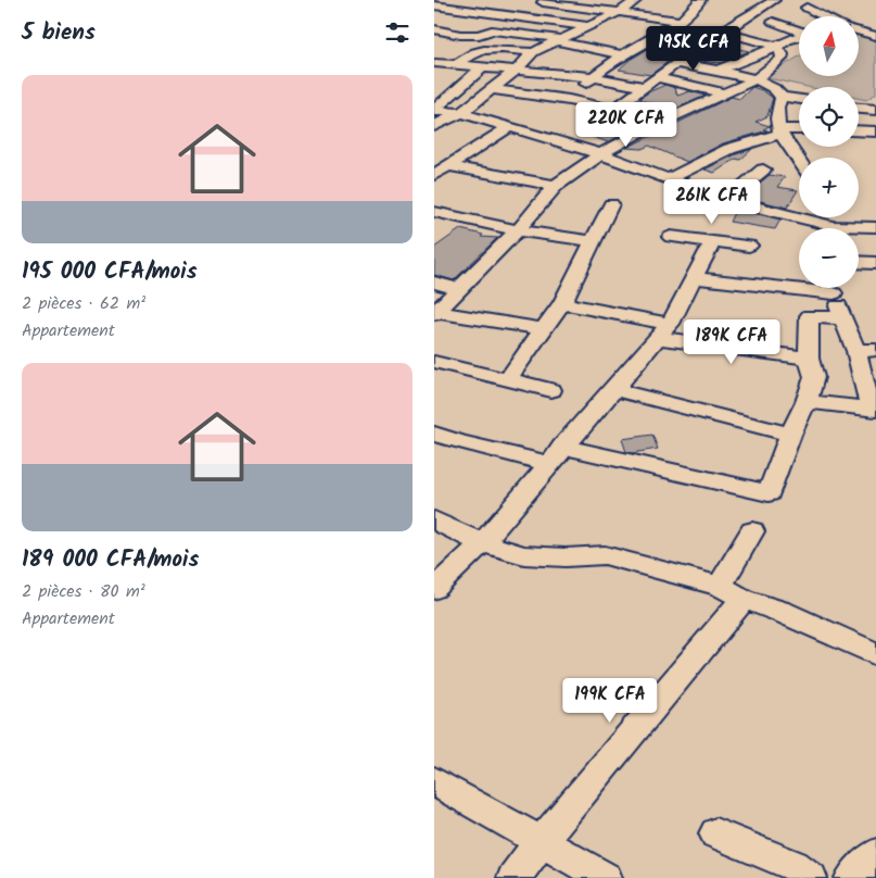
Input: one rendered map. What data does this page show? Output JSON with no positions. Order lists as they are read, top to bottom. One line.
{"north":"top","page":{"heading":"5 biens","map_buttons":["+","−"],"price":["195K CFA","220K CFA","261K CFA","189K CFA","199K CFA"],"list":[{"name":"195 000 CFA/mois","note":"2 pièces · 62 m² · Appartement"},{"name":"189 000 CFA/mois","note":"2 pièces · 80 m² · Appartement"}]}}
